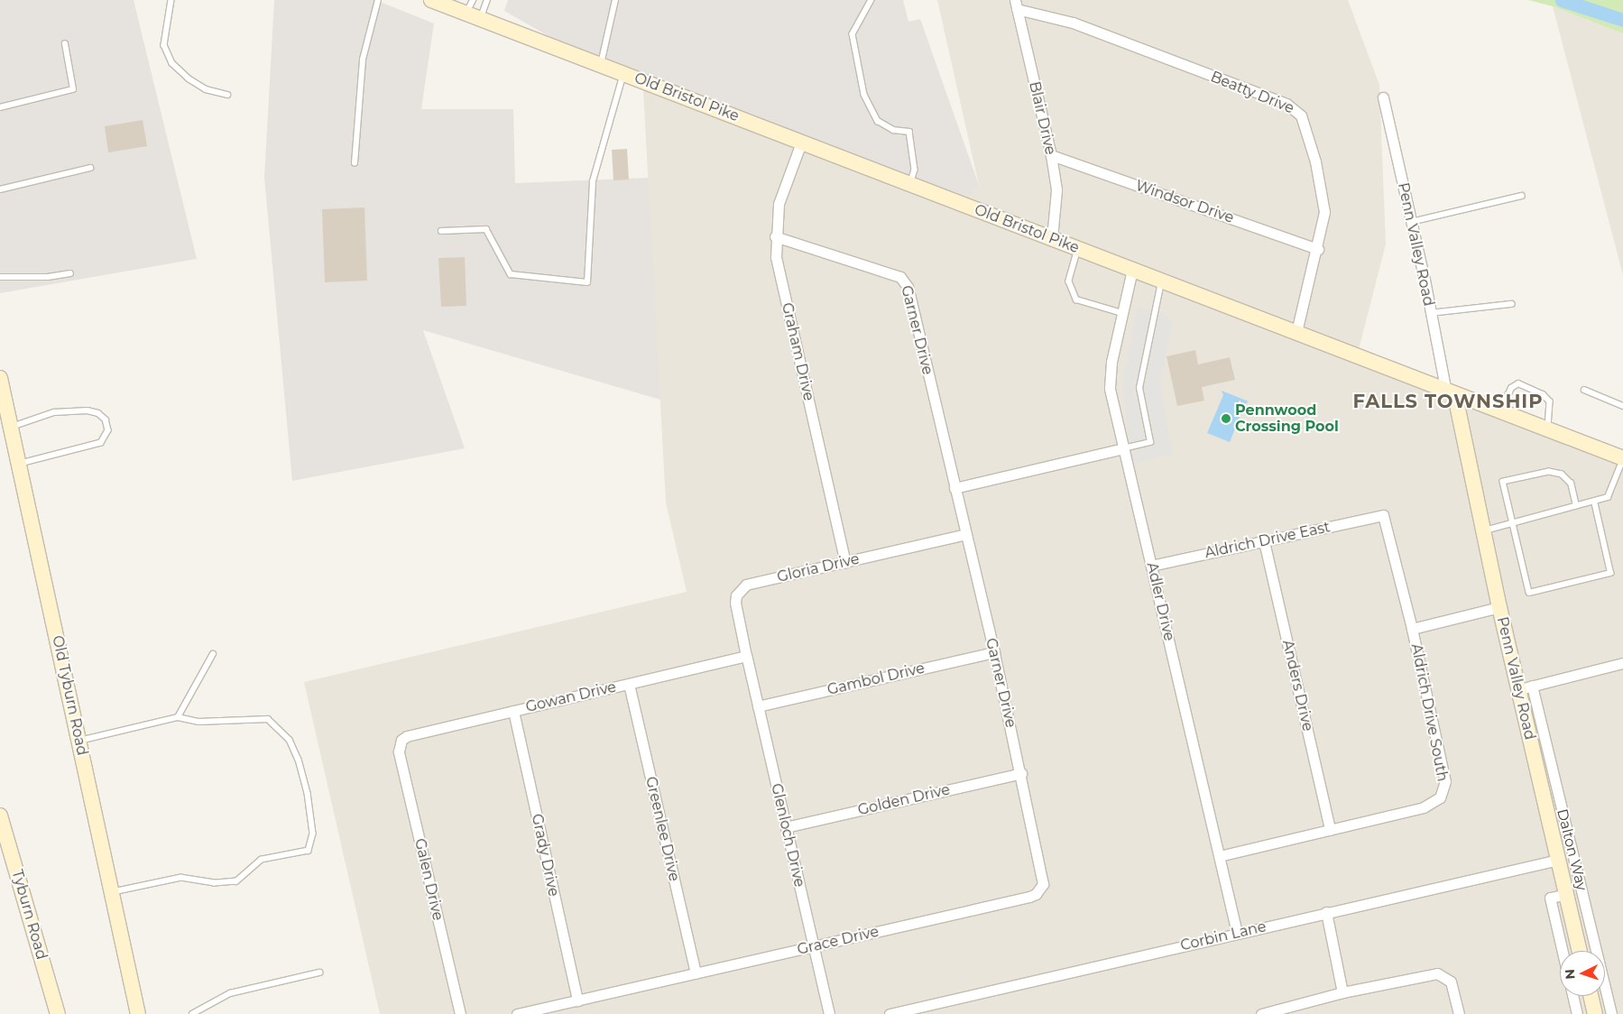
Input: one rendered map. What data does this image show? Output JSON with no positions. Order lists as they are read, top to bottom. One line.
{"streets":{"main road":["Old Bristol Pike","Penn Valley Road","Old Tyburn Road","Tyburn Road"],"street":["Beatty Drive","Blair Drive","Windsor Drive","Garner Drive","Graham Drive","Aldrich Drive East","Gloria Drive","Adler Drive","Gambol Drive","Anders Drive","Gowan Drive","Aldrich Drive South","Golden Drive","Greenlee Drive","Glenloch Drive","Dalton Way","Grady Drive","Galen Drive","Corbin Lane","Grace Drive"]},"crossings":[["Beatty Drive","Old Bristol Pike"],["Beatty Drive","Blair Drive"],["Beatty Drive","Windsor Drive"],["Old Bristol Pike","Blair Drive"],["Old Bristol Pike","Penn Valley Road"],["Old Bristol Pike","Graham Drive"],["Old Bristol Pike","Adler Drive"],["Blair Drive","Windsor Drive"],["Penn Valley Road","Dalton Way"],["Penn Valley Road","Corbin Lane"],["Garner Drive","Graham Drive"],["Garner Drive","Gloria Drive"],["Garner Drive","Gambol Drive"],["Garner Drive","Golden Drive"],["Garner Drive","Grace Drive"],["Graham Drive","Gloria Drive"],["Aldrich Drive East","Adler Drive"],["Aldrich Drive East","Anders Drive"],["Aldrich Drive East","Aldrich Drive South"],["Gloria Drive","Gowan Drive"],["Gloria Drive","Glenloch Drive"],["Adler Drive","Aldrich Drive South"],["Adler Drive","Corbin Lane"],["Gambol Drive","Glenloch Drive"],["Anders Drive","Aldrich Drive South"],["Gowan Drive","Greenlee Drive"],["Gowan Drive","Glenloch Drive"],["Gowan Drive","Grady Drive"],["Gowan Drive","Galen Drive"],["Golden Drive","Glenloch Drive"],["Golden Drive","Grace Drive"],["Greenlee Drive","Grace Drive"],["Glenloch Drive","Grace Drive"],["Grady Drive","Grace Drive"]],"districts":["FALLS TOWNSHIP"],"places":["Pennwood Crossing Pool"],"north":"left"}
